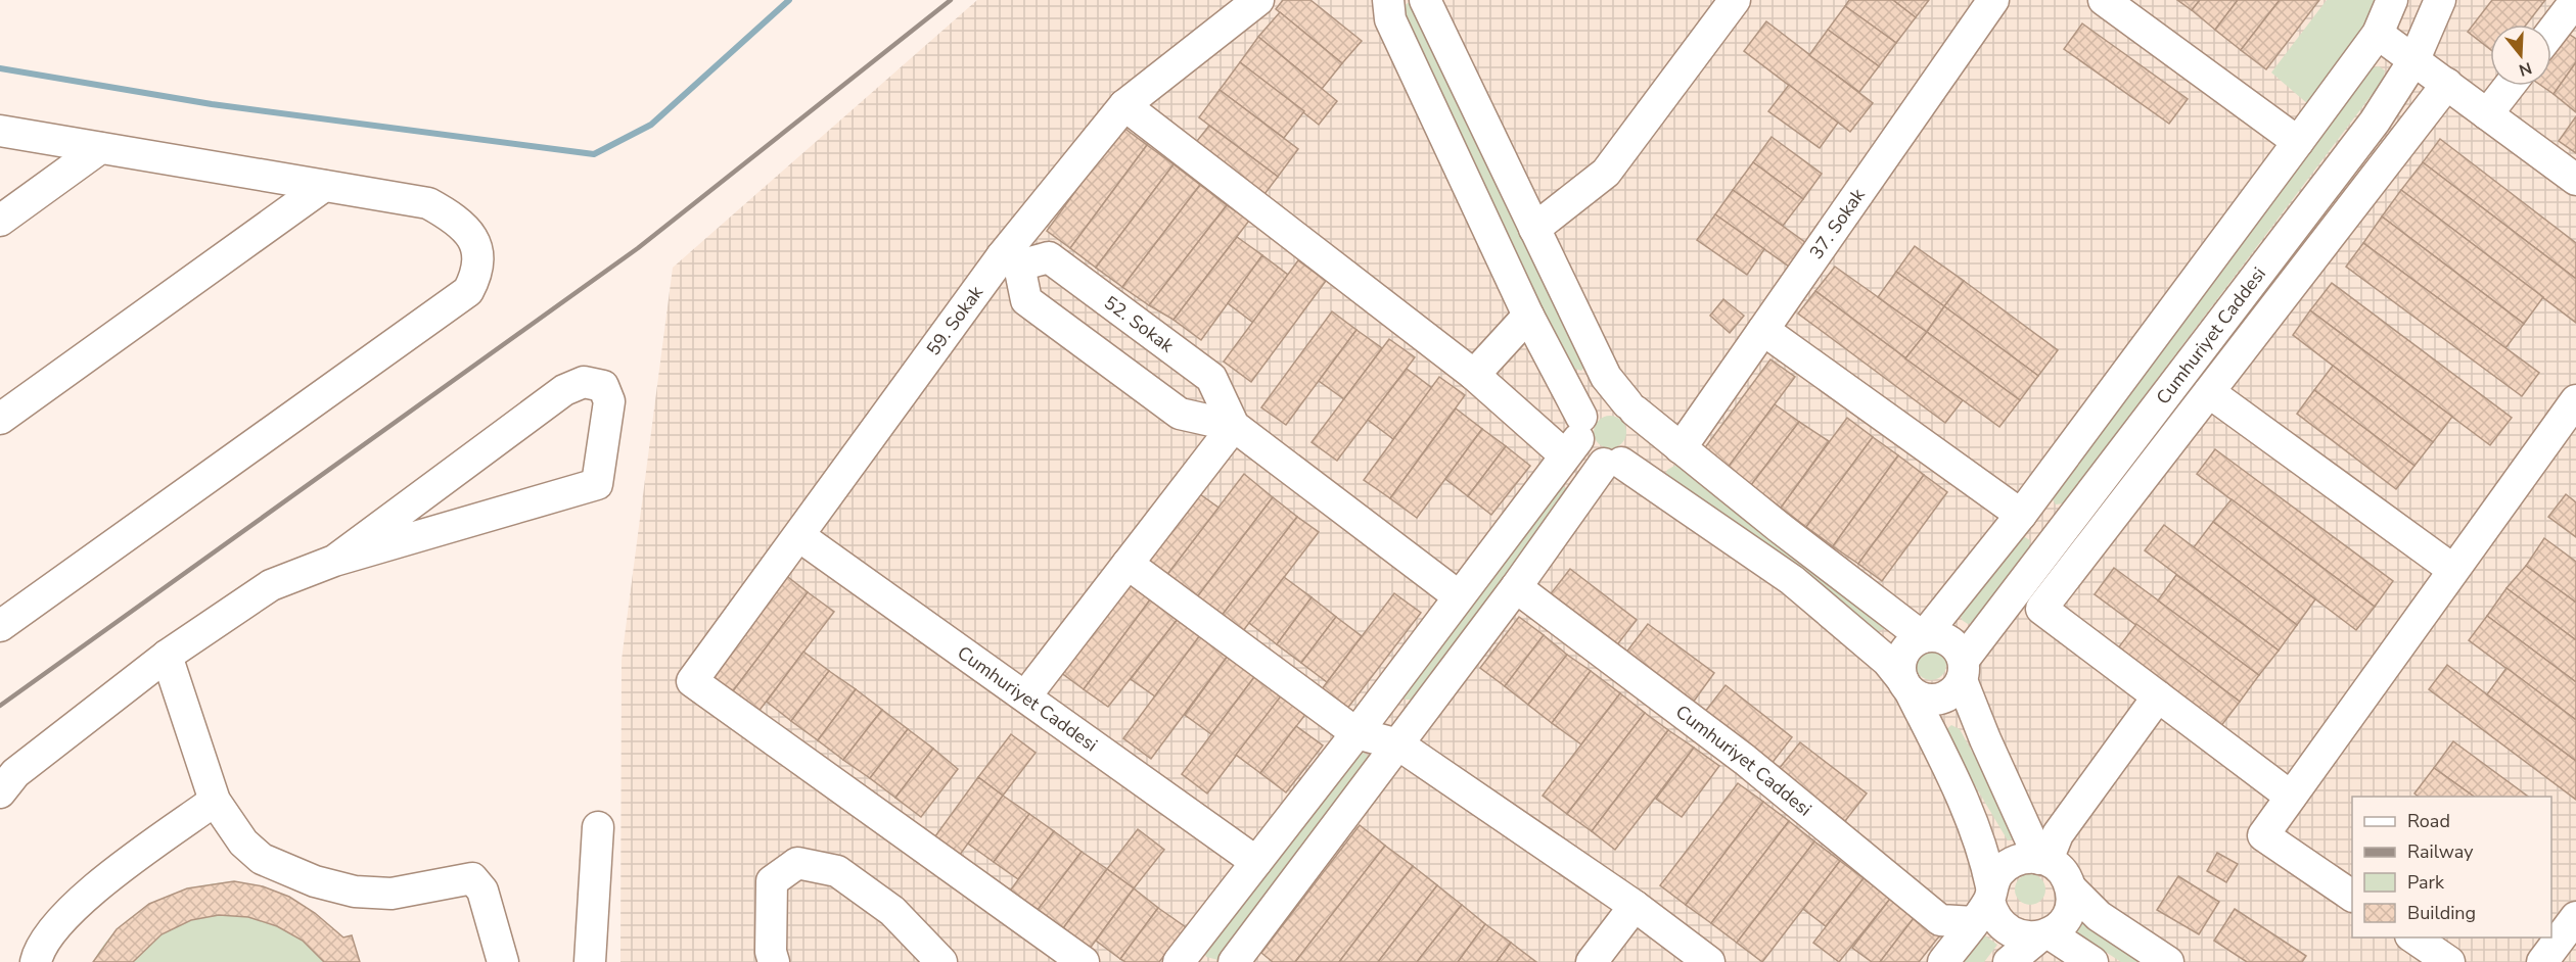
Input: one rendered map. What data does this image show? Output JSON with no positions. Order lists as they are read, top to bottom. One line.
{"streets":{"street":["37. Sokak","59. Sokak","52. Sokak","Cumhuriyet Caddesi"]},"crossings":[["59. Sokak","52. Sokak"],["59. Sokak","Cumhuriyet Caddesi"]],"legend":["Road","Railway","Park","Building"],"north":"bottom"}
